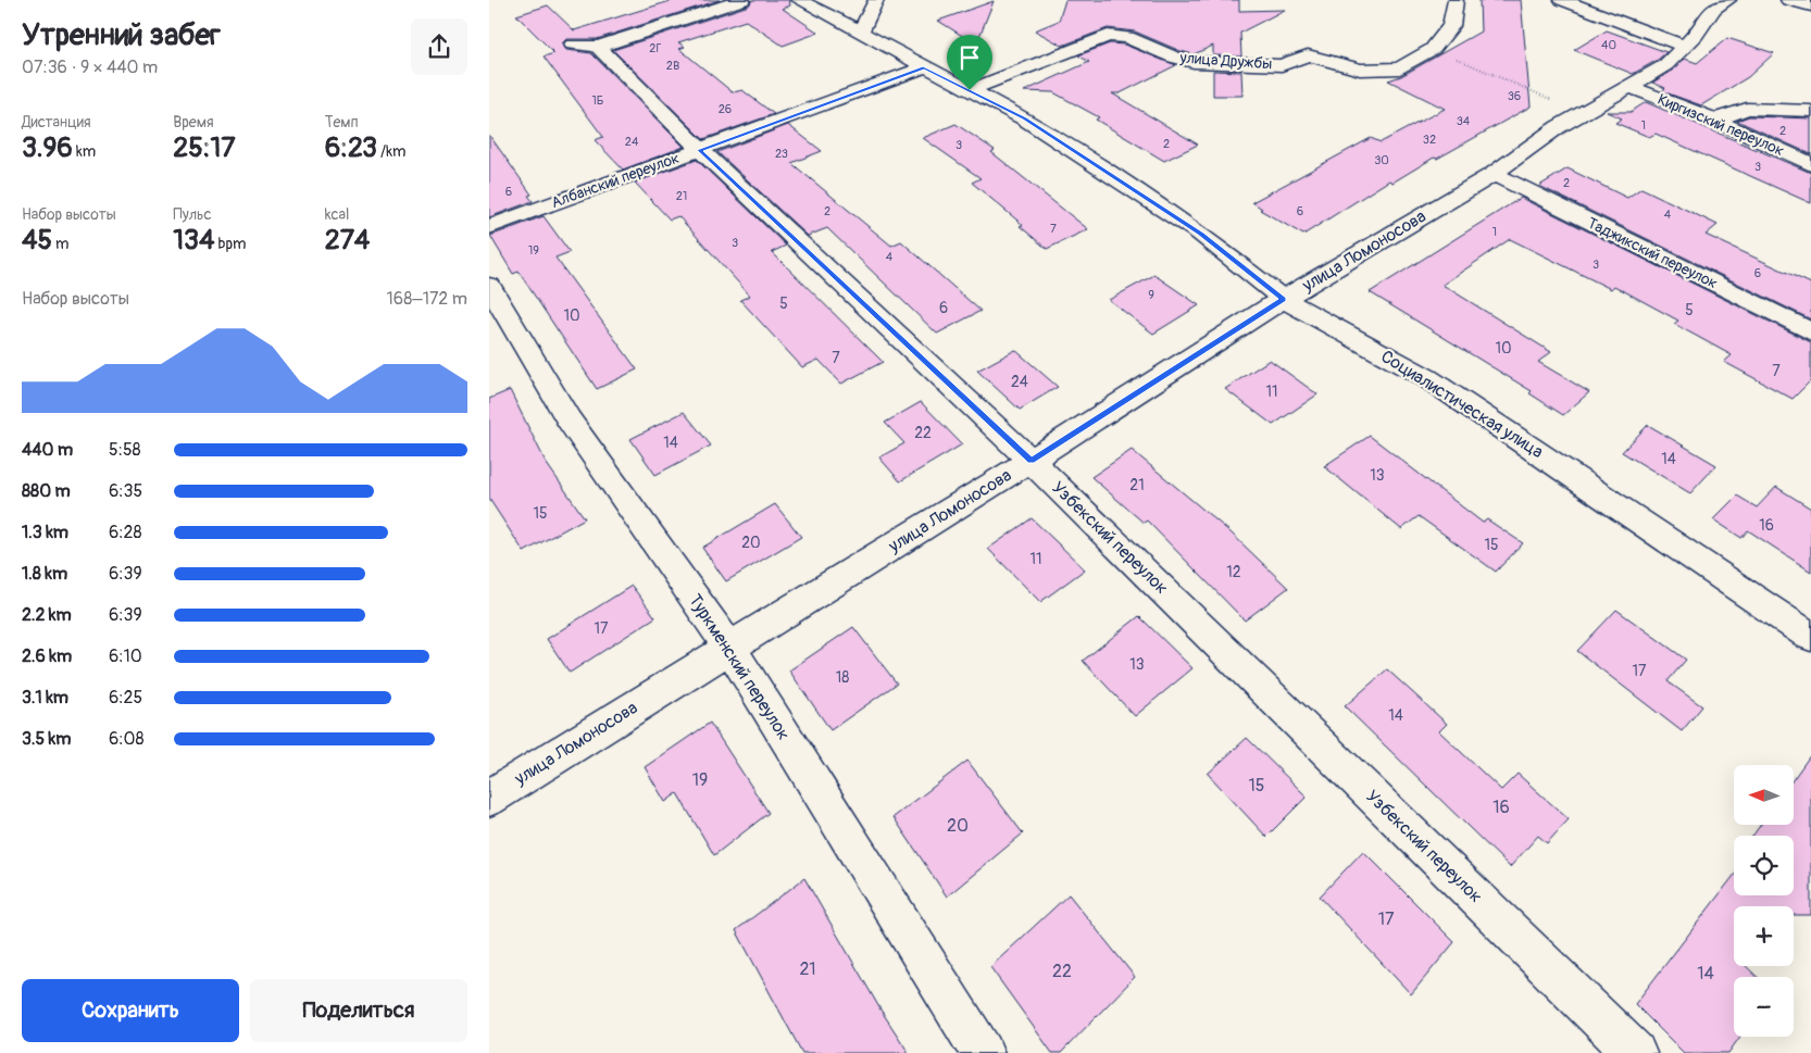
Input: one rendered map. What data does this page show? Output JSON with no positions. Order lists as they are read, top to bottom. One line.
{"streets":{"street":["улица Дружбы","Киргизский переулок","Албанский переулок","улица Ломоносова","Таджикский переулок","Социалистическая улица","Узбекский переулок","Туркменский переулок"]},"crossings":[["улица Дружбы","Социалистическая улица"],["Киргизский переулок","улица Ломоносова"],["Албанский переулок","Социалистическая улица"],["Албанский переулок","Узбекский переулок"],["улица Ломоносова","Таджикский переулок"],["улица Ломоносова","Социалистическая улица"],["улица Ломоносова","Узбекский переулок"],["улица Ломоносова","Туркменский переулок"]],"house_numbers":["40","2Г","2В","36","1Б","26","34","1","2","32","24","2","3","23","30","3","2","6","21","2","6","4","7","1","3","19","4","3","6","9","5","6","5","10","10","7","7","24","11","22","14","14","13","21","15","16","20","15","11","12","17","13","17","18","14","19","15","16","20","17","21","22","14"],"north":"left","page":{"heading":["Утренний забег","07:36 · 9 × 440 m"],"stats":[["Дистанция","3.96 km"],["Время","25:17"],["Темп","6:23 /km"],["Набор высоты","45 m"],["Пульс","134 bpm"],["kcal","274"]],"chart":["Набор высоты","168–172 m"],"list":[{"name":"440 m","note":"5:58"},{"name":"880 m","note":"6:35"},{"name":"1.3 km","note":"6:28"},{"name":"1.8 km","note":"6:39"},{"name":"2.2 km","note":"6:39"},{"name":"2.6 km","note":"6:10"},{"name":"3.1 km","note":"6:25"},{"name":"3.5 km","note":"6:08"}],"map_buttons":["+","−"],"buttons":["Сохранить","Поделиться"]}}
